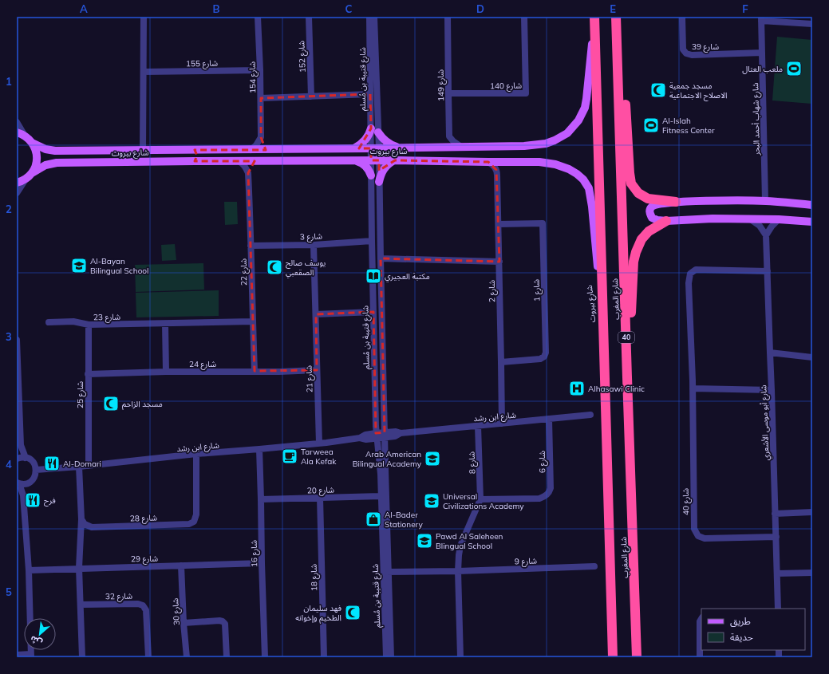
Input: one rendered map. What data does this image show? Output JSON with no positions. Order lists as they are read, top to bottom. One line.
{"streets":{"highway":["شارع المغرب","40"],"main road":["شارع بيروت"],"street":["شارع 39","شارع 152","شارع 155","شارع 154","شارع قتيبة بن مُسلم","شارع 149","شارع 140","شارع شهاب أحمد البحر","شارع 3","شارع 22","شارع 1","شارع 2","شارع 23","شارع 24","شارع 21","شارع 25","شارع ابن رشد","شارع أبو موسى الأشعري","شارع 6","شارع 8","شارع 20","شارع 40","شارع 28","شارع 16","شارع 29","شارع 9","شارع 18","شارع 32","شارع 30"]},"crossings":[["شارع 39","شارع شهاب أحمد البحر"],["شارع 155","شارع 154"],["شارع قتيبة بن مُسلم","شارع بيروت"],["شارع قتيبة بن مُسلم","شارع 3"],["شارع قتيبة بن مُسلم","شارع ابن رشد"],["شارع قتيبة بن مُسلم","شارع 20"],["شارع قتيبة بن مُسلم","شارع 9"],["شارع 149","شارع 140"],["شارع 149","شارع بيروت"],["شارع بيروت","شارع 2"],["شارع بيروت","شارع المغرب"],["شارع 3","شارع 22"],["شارع 3","شارع 21"],["شارع 22","شارع 23"],["شارع 22","شارع 24"],["شارع 1","شارع 2"],["شارع 2","شارع ابن رشد"],["شارع 23","شارع 25"],["شارع 24","شارع 21"],["شارع 24","شارع 25"],["شارع 21","شارع ابن رشد"],["شارع 25","شارع ابن رشد"],["شارع ابن رشد","شارع 6"],["شارع ابن رشد","شارع 8"],["شارع ابن رشد","شارع 28"],["شارع ابن رشد","شارع 16"],["شارع أبو موسى الأشعري","شارع 40"],["شارع 6","شارع 8"],["شارع 20","شارع 16"],["شارع 20","شارع 18"],["شارع 16","شارع 29"],["شارع 29","شارع 30"]],"places":{"sports":["ملعب العتال","Al-Islah Fitness Center"],"mosque":["مسجد جمعية الاصلاح الاجتماعية","يوسف صالح الصقعبي","مسجد الزاحم","فهد سليمان الطخيم وإخوانه"],"school or university":["Al-Bayan Bilingual School","Arab American Bilingual Academy","Universal Civilizations Academy","Pawd Al Saleheen Blingual School"],"library":["مكتبة العجيري"],"hospital":["Alhasawi Clinic"],"cafe":["Tarweea Ala Kefak"],"restaurant":["Al-Domari","فرح"],"shop":["Al-Bader Stationery"]},"legend":["طريق","حديقة"],"north":"bottom left","grid":{"columns":["A","B","C","D","E","F"],"rows":["1","2","3","4","5"]}}
